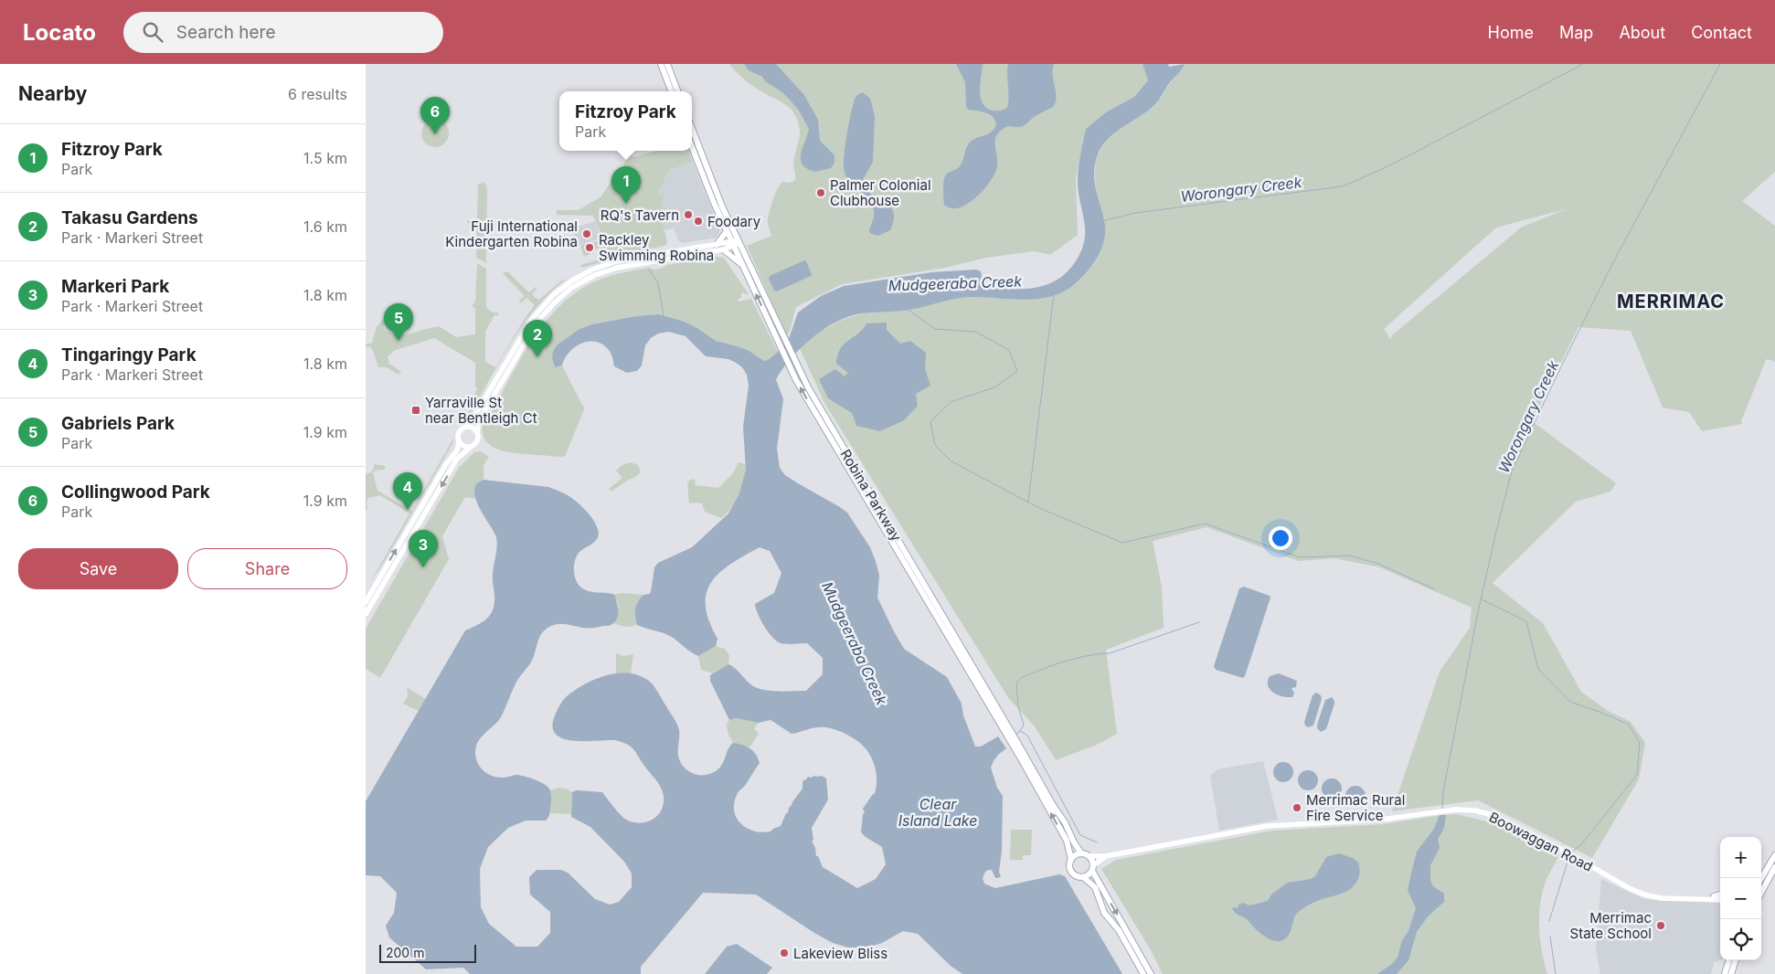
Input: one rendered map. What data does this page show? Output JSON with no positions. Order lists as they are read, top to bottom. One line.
{"streets":{"main road":["Robina Parkway","Boowaggan Road"]},"crossings":[["Robina Parkway","Boowaggan Road"]],"districts":["MERRIMAC"],"water":["Worongary Creek","Mudgeeraba Creek","Clear Island Lake"],"places":{"other":["Palmer Colonial Clubhouse","RQ's Tavern","Foodary","Fuji International Kindergarten Robina","Rackley Swimming Robina","Merrimac Rural Fire Service","Merrimac State School","Lakeview Bliss"],"transit":["Yarraville St near Bentleigh Ct"]},"scale_bar":"200 m","page":{"header":"Locato","search":"Search here","nav":["Home","Map","About","Contact"],"heading":["Nearby","6 results"],"popup":["Fitzroy Park","Park"],"pins":["6","1","5","2","4","3"],"list":[{"mark":"1","name":"Fitzroy Park","note":"Park","value":"1.5 km"},{"mark":"2","name":"Takasu Gardens","note":"Park · Markeri Street","value":"1.6 km"},{"mark":"3","name":"Markeri Park","note":"Park · Markeri Street","value":"1.8 km"},{"mark":"4","name":"Tingaringy Park","note":"Park · Markeri Street","value":"1.8 km"},{"mark":"5","name":"Gabriels Park","note":"Park","value":"1.9 km"},{"mark":"6","name":"Collingwood Park","note":"Park","value":"1.9 km"}],"buttons":["Save","Share"],"map_buttons":["+","−"],"scale":"200 m"}}
